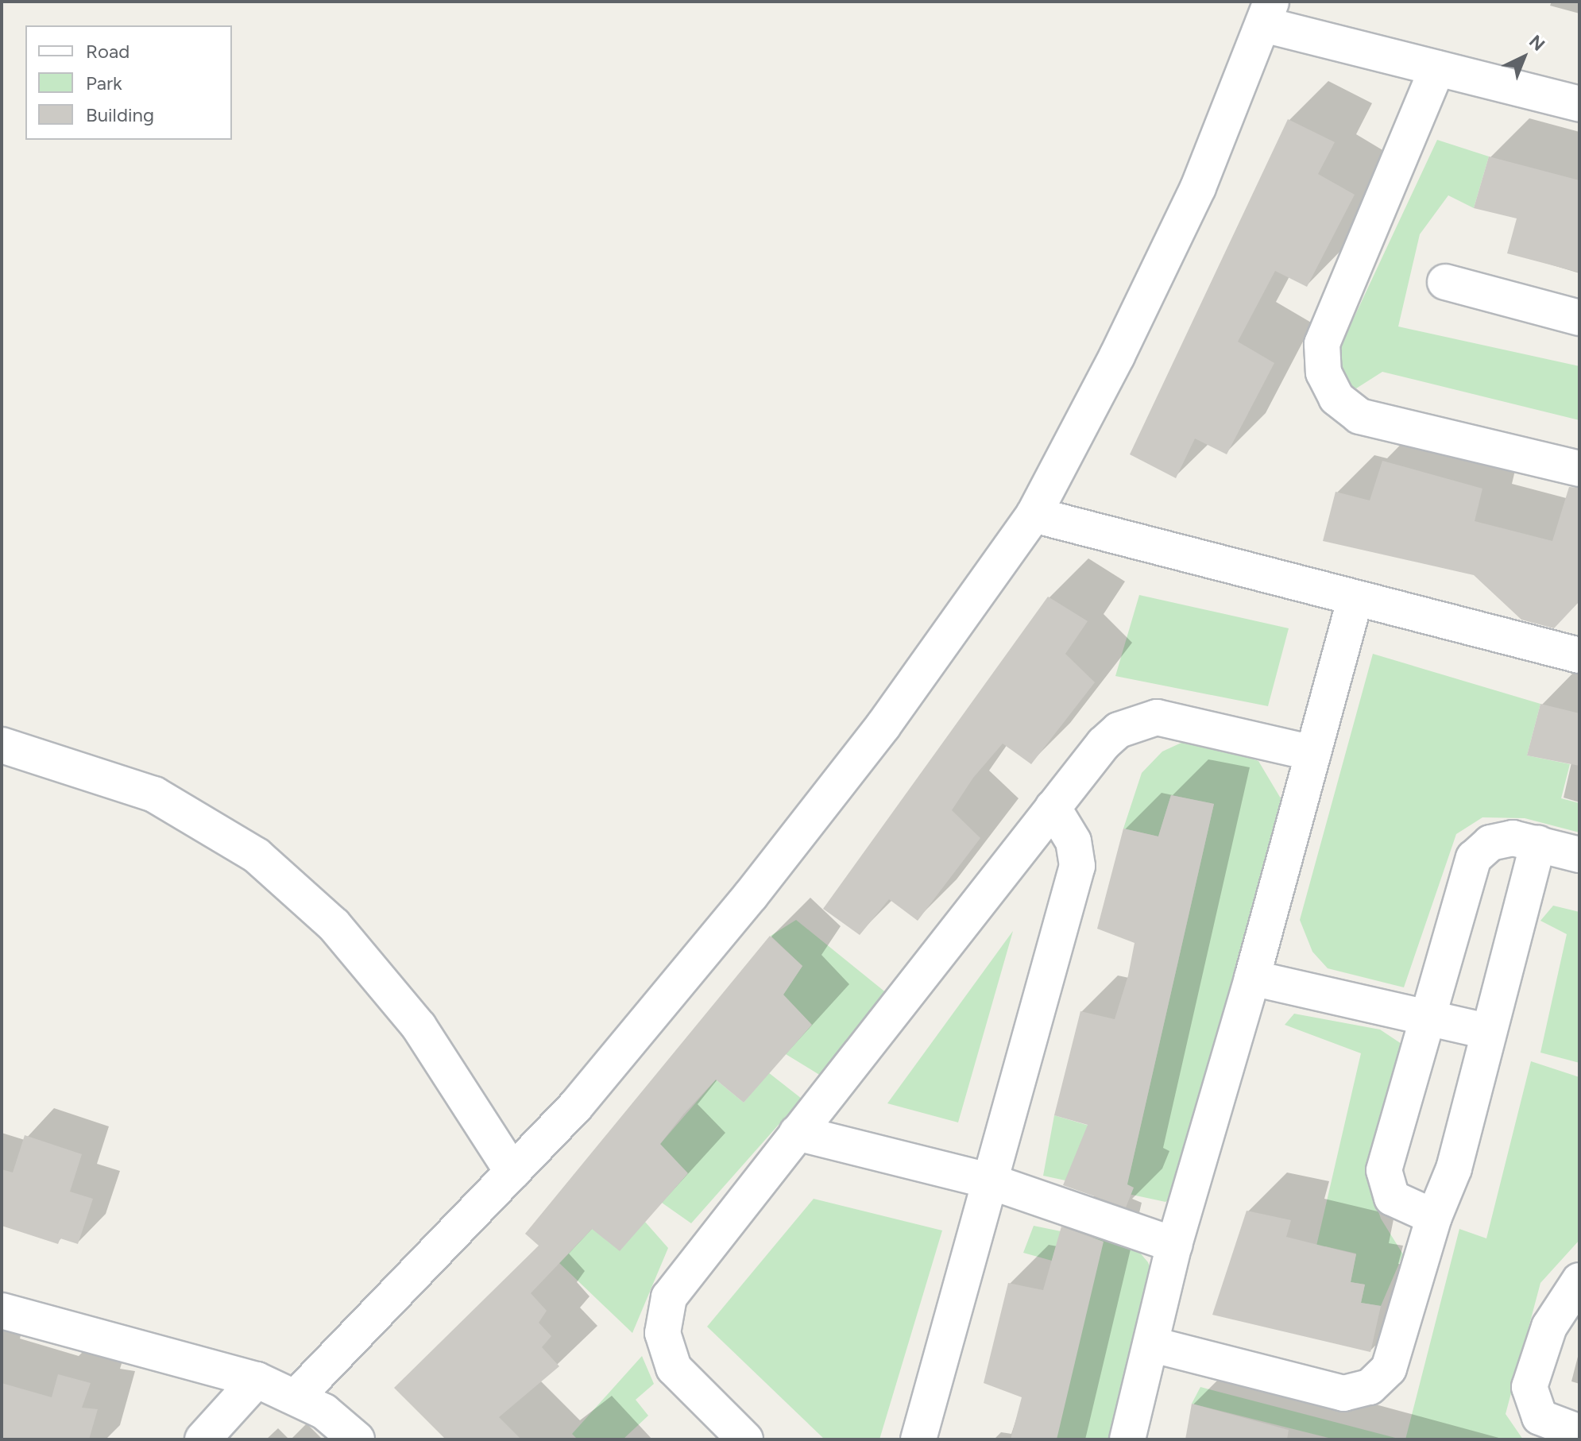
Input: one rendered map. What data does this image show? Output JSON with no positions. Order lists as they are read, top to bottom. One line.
{"legend":["Road","Park","Building"],"north":"top right"}
